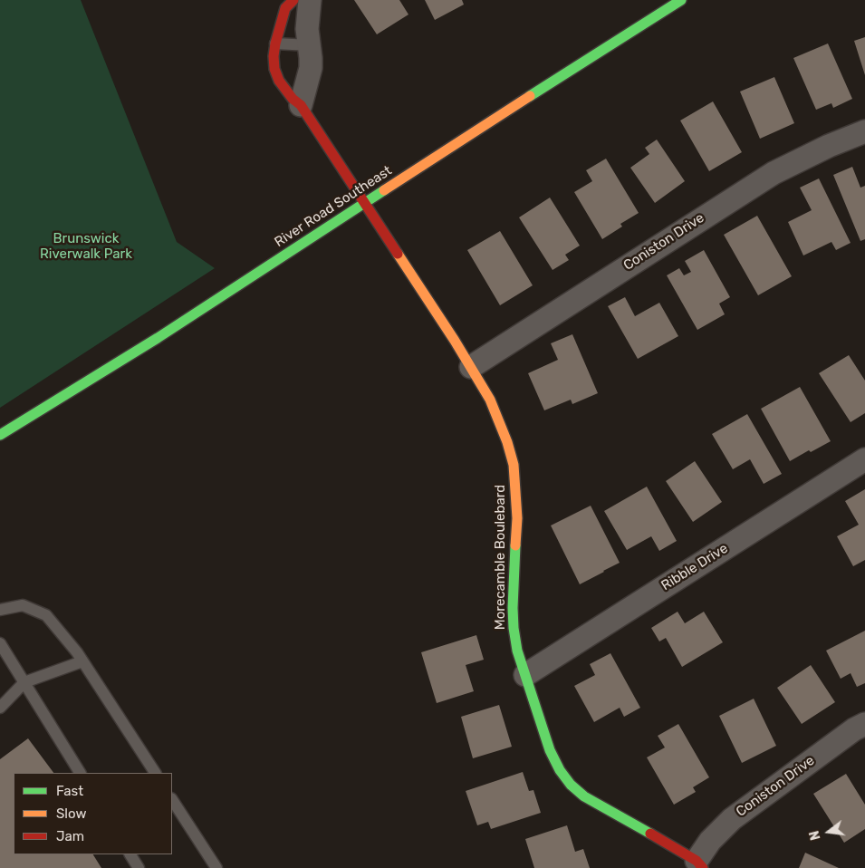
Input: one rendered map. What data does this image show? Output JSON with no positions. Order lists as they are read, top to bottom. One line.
{"streets":{"street":["River Road Southeast","Coniston Drive","Morecamble Boulebard","Ribble Drive"]},"crossings":[["River Road Southeast","Morecamble Boulebard"],["Coniston Drive","Morecamble Boulebard"],["Morecamble Boulebard","Ribble Drive"]],"parks":["Brunswick Riverwalk Park"],"legend":["Fast","Slow","Jam"],"north":"left"}
